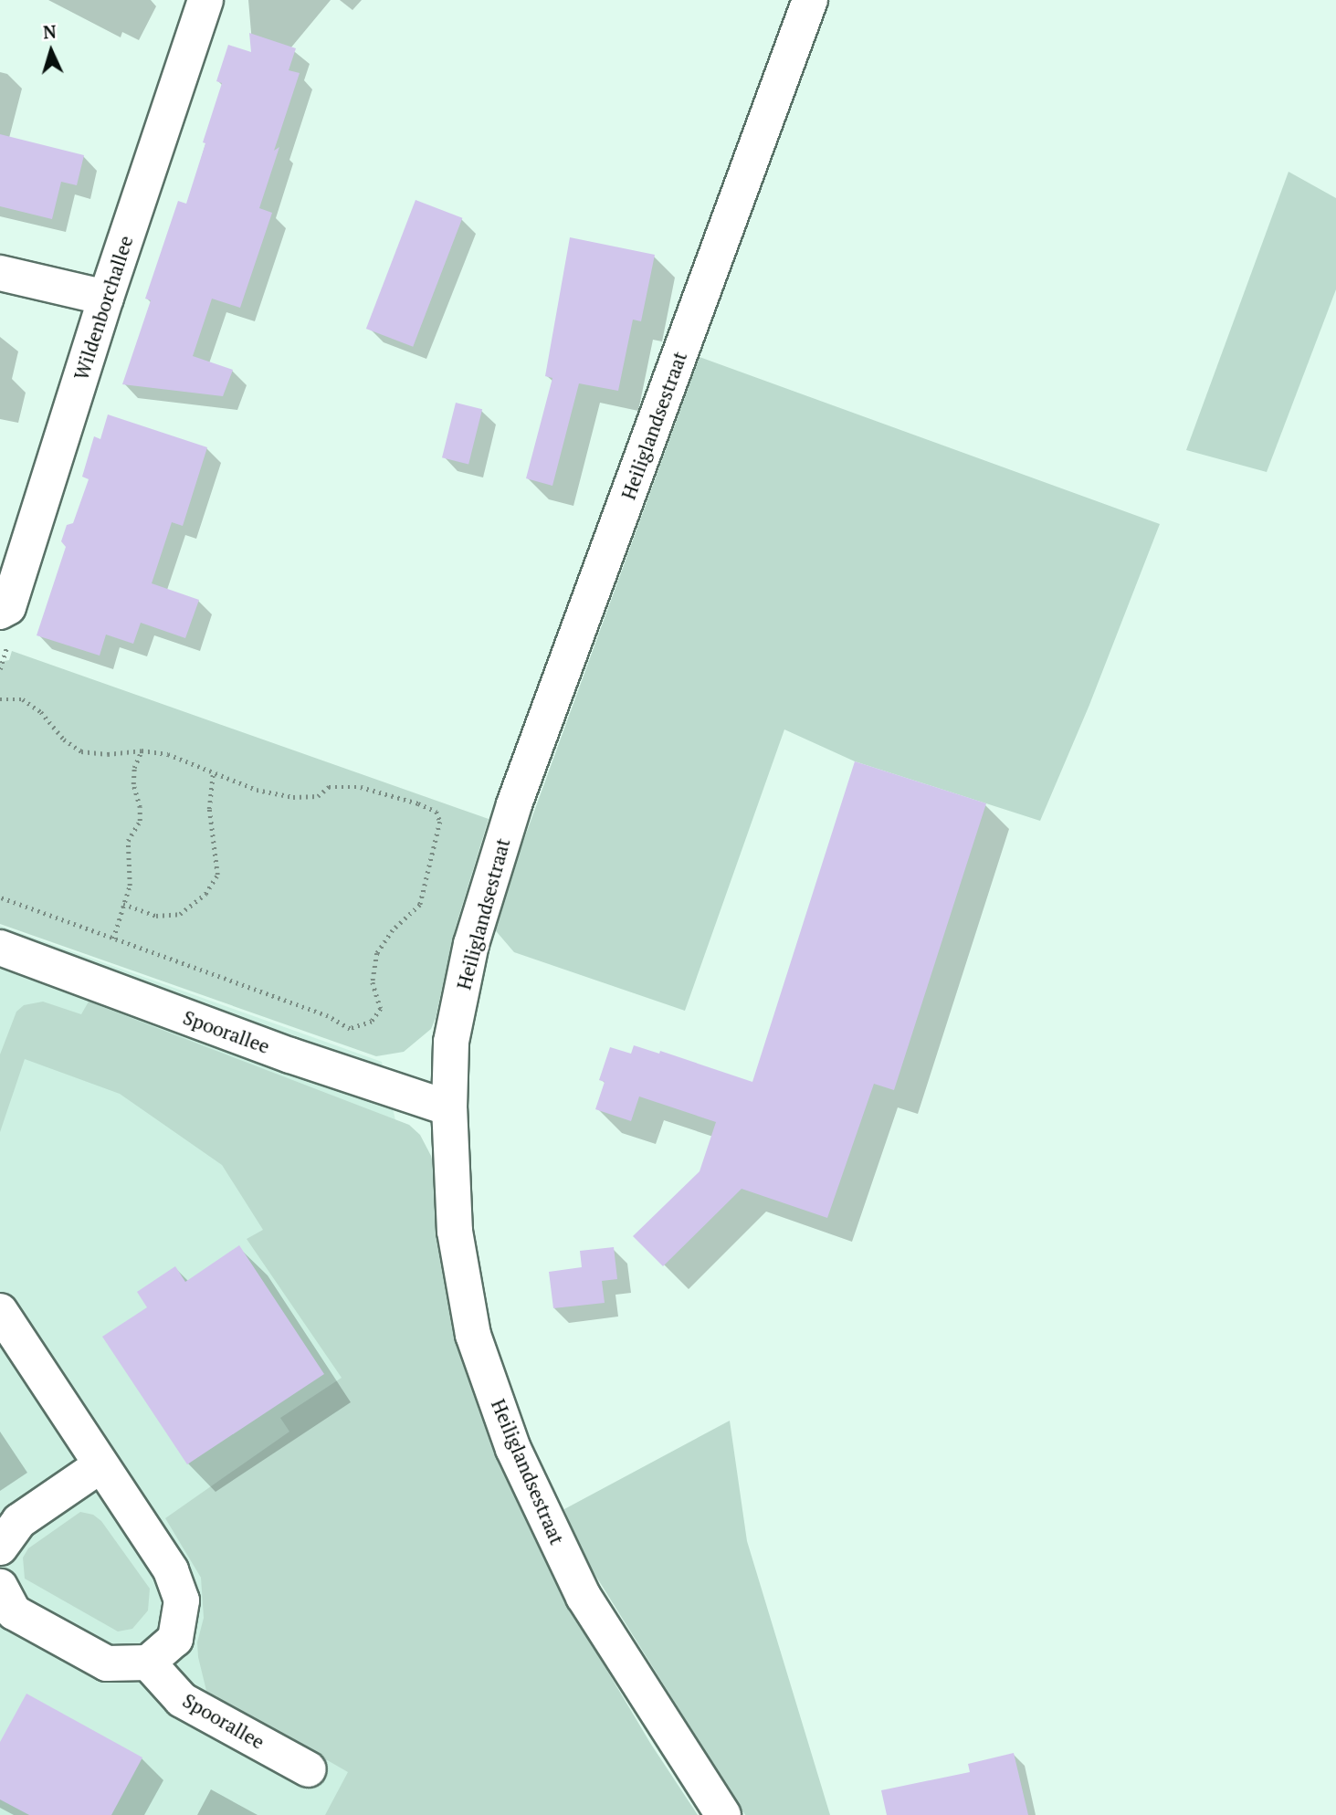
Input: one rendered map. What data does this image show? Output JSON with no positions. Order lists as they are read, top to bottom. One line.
{"streets":{"street":["Wildenborchallee","Heiliglandsestraat","Spoorallee"]},"crossings":[["Heiliglandsestraat","Spoorallee"]],"north":"top"}
